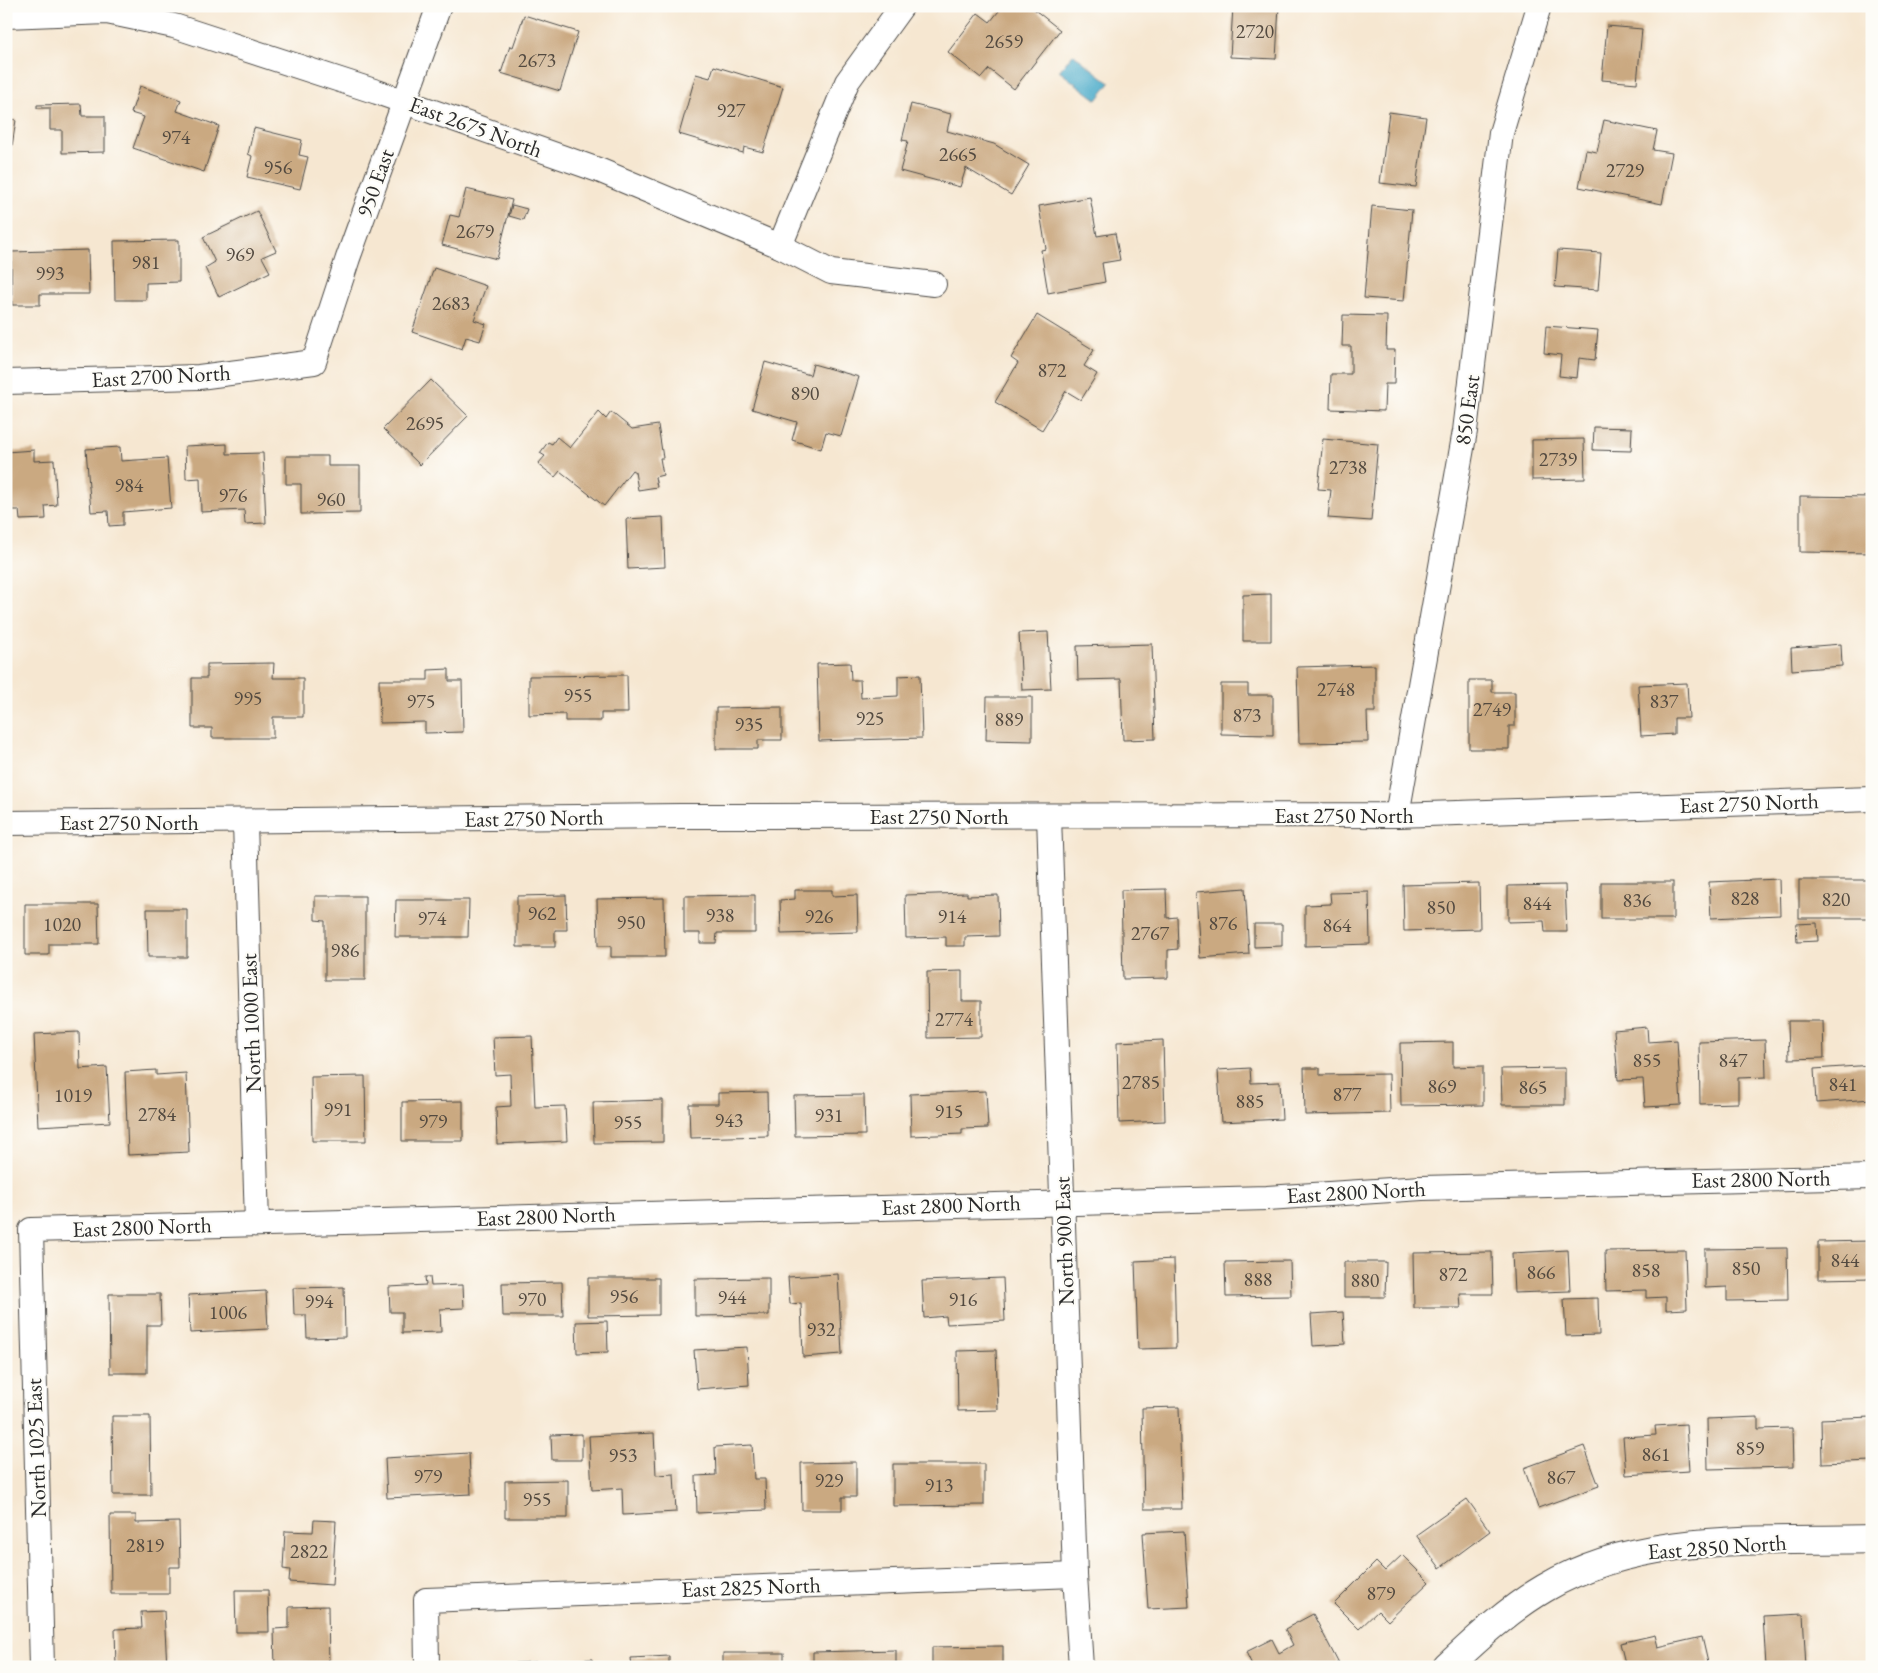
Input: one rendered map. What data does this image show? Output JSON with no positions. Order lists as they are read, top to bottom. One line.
{"streets":{"street":["East 2675 North","950 East","East 2700 North","850 East","East 2750 North","North 1000 East","East 2800 North","North 900 East","North 1025 East","East 2850 North","East 2825 North"]},"crossings":[["East 2675 North","950 East"],["950 East","East 2700 North"],["850 East","East 2750 North"],["East 2750 North","North 1000 East"],["East 2750 North","North 900 East"],["North 1000 East","East 2800 North"],["East 2800 North","North 900 East"],["East 2800 North","North 1025 East"],["North 900 East","East 2825 North"]],"house_numbers":["2720","2659","2673","927","974","2665","956","2729","2679","969","981","993","2683","872","890","2695","2739","2738","984","976","960","2748","955","995","975","837","2749","873","925","889","935","828","820","836","844","850","962","938","926","914","974","950","876","1020","864","2767","986","2774","855","847","2785","841","869","865","877","1019","885","991","915","2784","931","943","979","955","844","850","858","866","872","888","880","956","944","970","916","994","1006","932","859","861","953","979","867","929","913","955","2819","2822","879"]}
